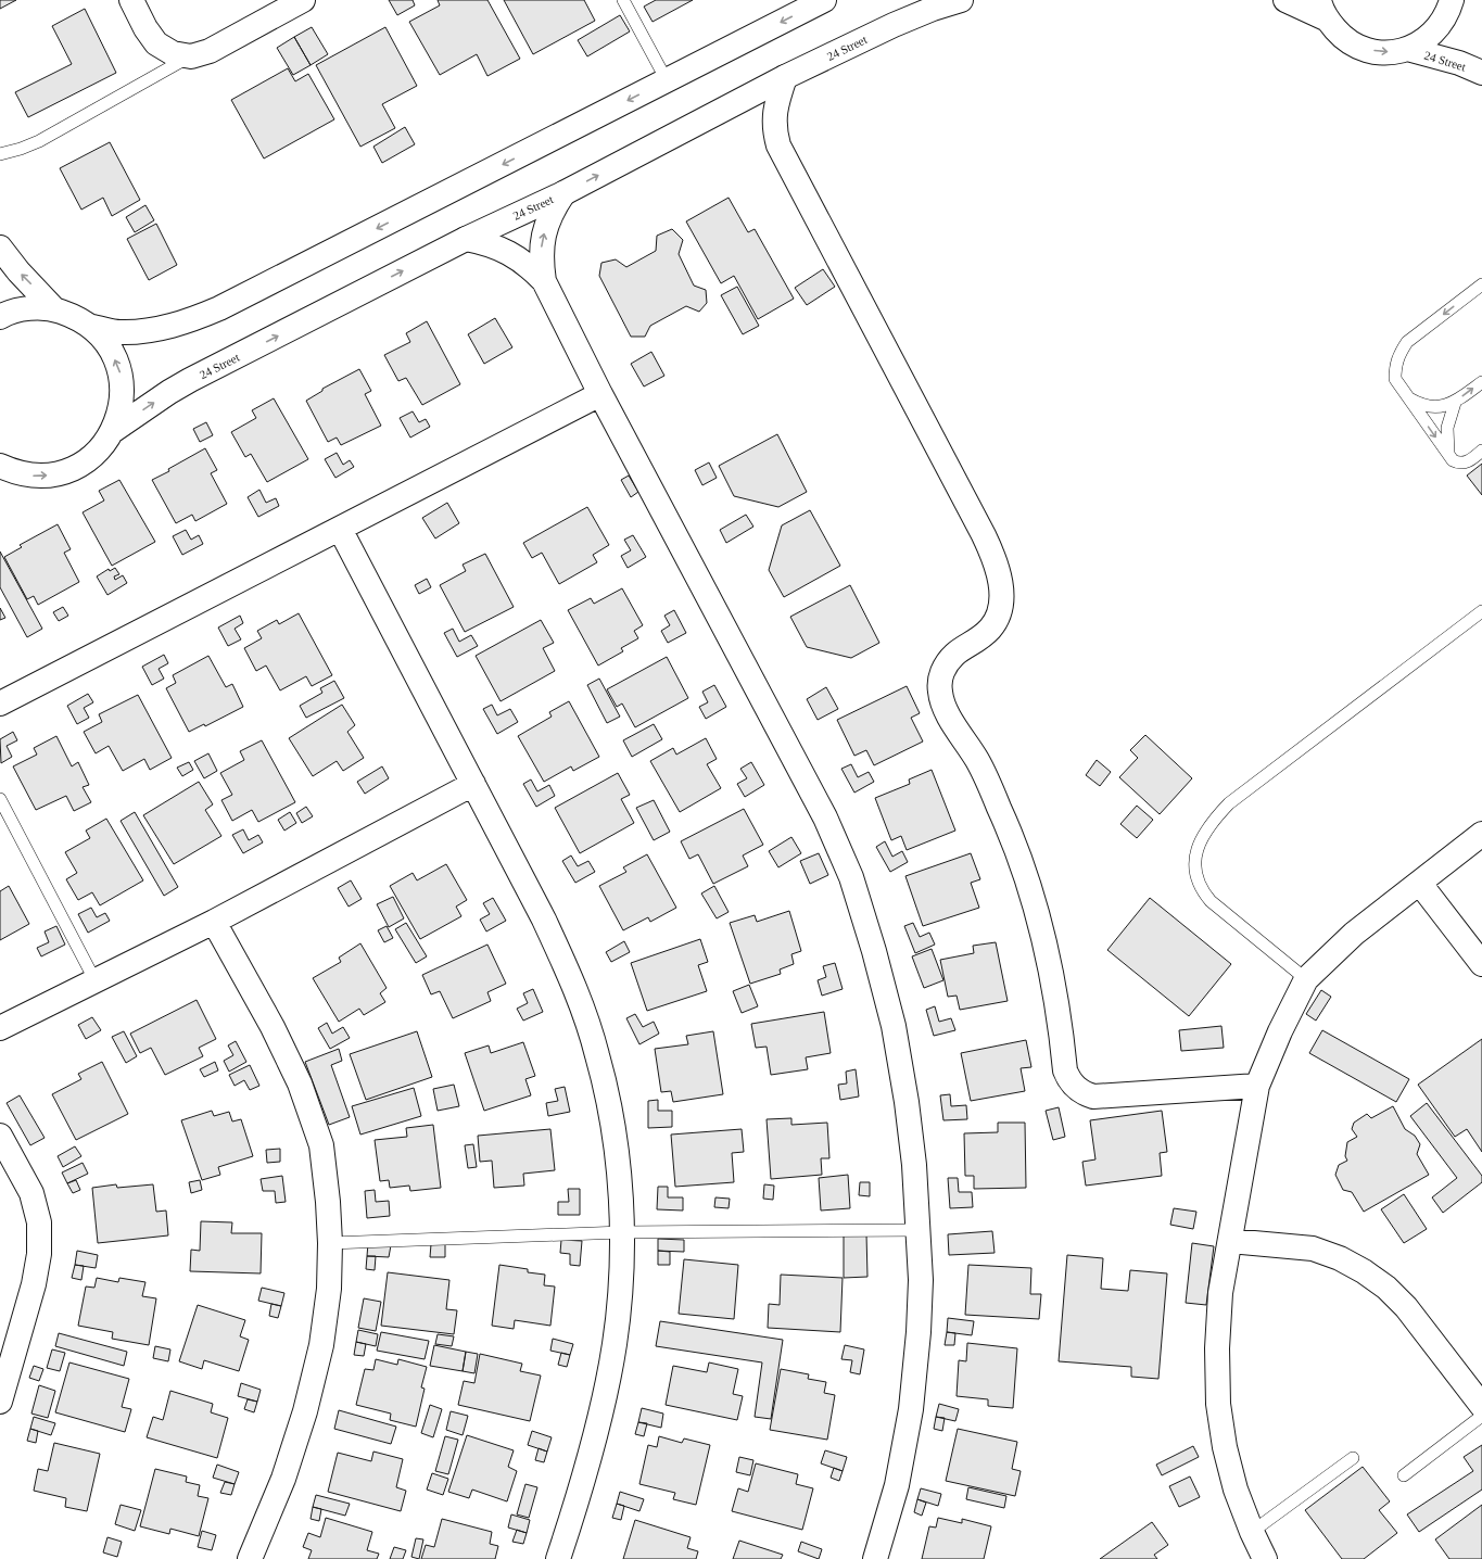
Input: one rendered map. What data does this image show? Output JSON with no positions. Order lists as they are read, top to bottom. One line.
{"streets":{"street":["24 Street"]}}
